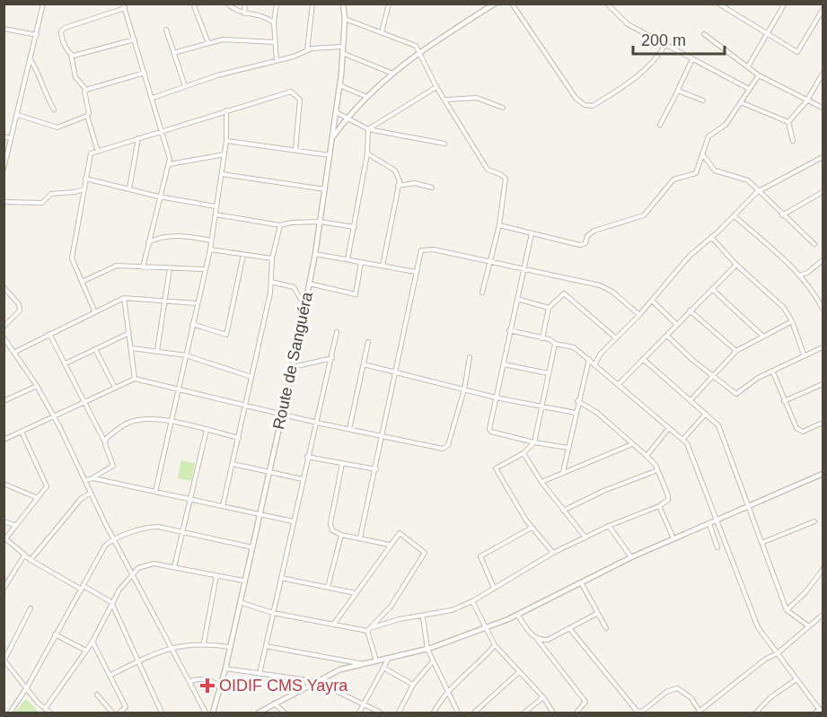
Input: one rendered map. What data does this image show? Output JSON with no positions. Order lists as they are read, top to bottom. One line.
{"streets":{"street":["Route de Sanguéra"]},"places":{"health":["OIDIF CMS Yayra"]},"scale_bar":"200 m"}
